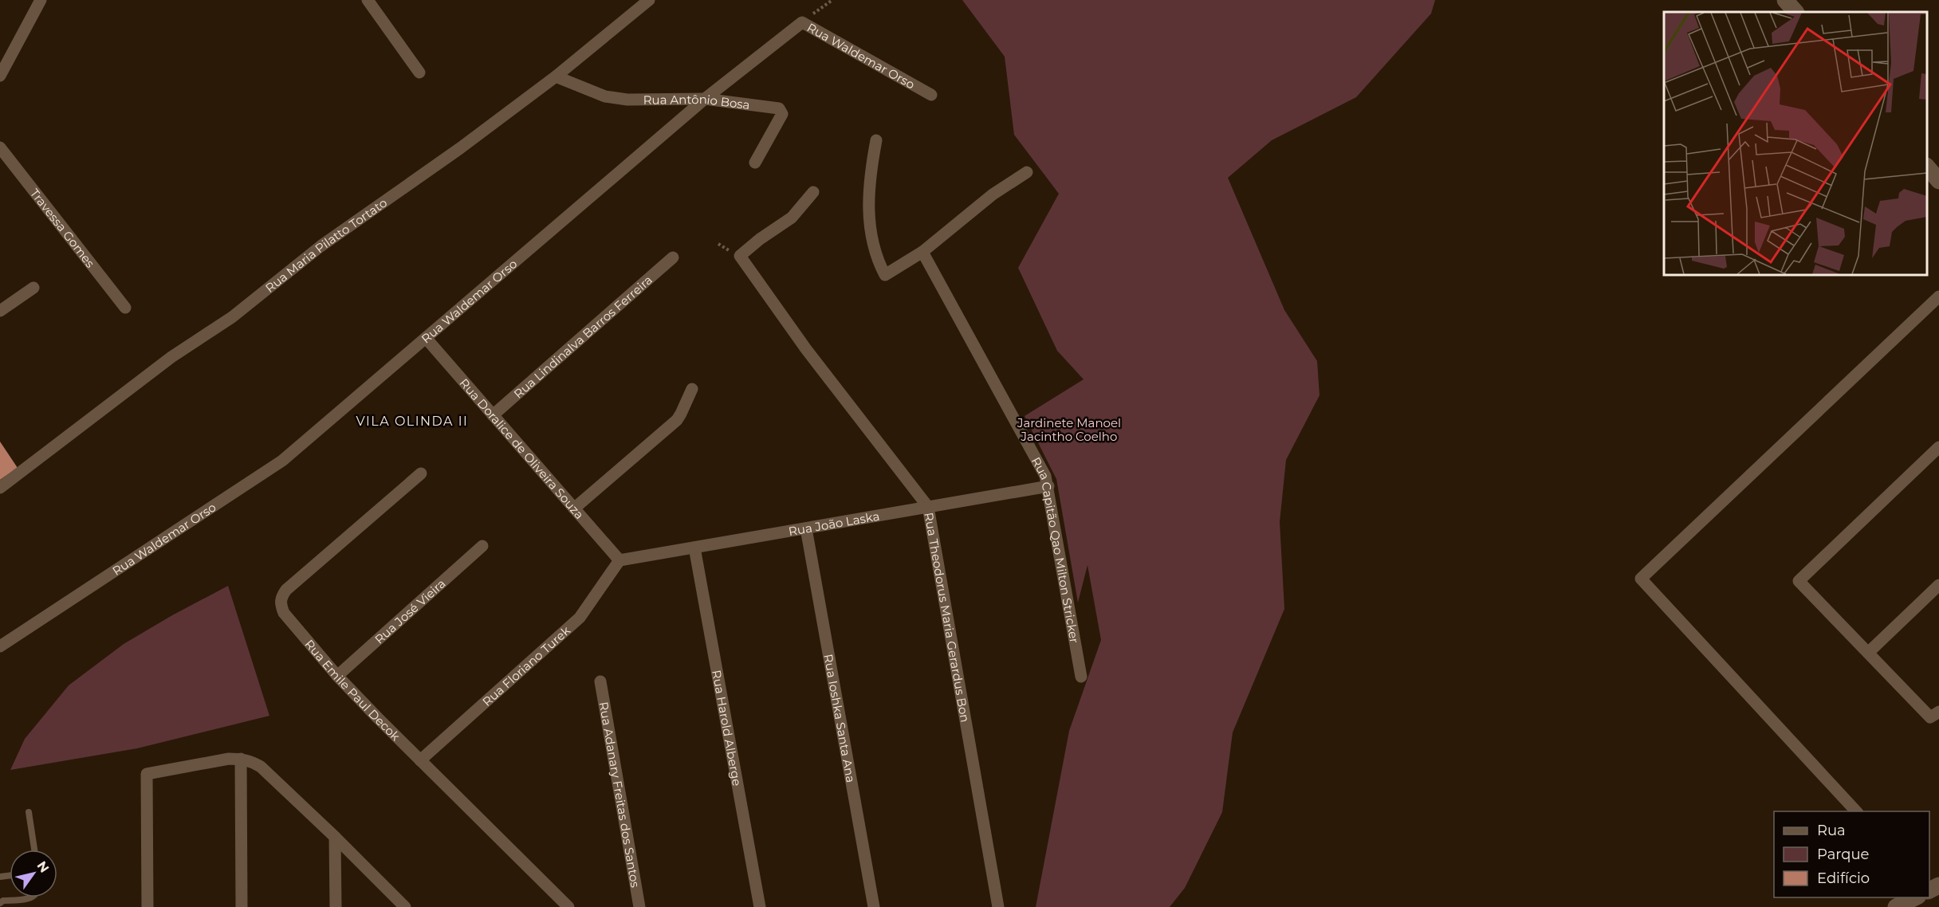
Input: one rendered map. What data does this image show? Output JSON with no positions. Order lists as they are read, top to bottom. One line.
{"streets":{"street":["Rua Waldemar Orso","Rua Antônio Bosa","Travessa Gomes","Rua Maria Pilatto Tortato","Rua Lindinalva Barros Ferreira","Rua Doralice de Oliveira Souza","Rua João Laska","Rua Capitão Qao Milton Stricker","Rua José Vieira","Rua Theodorus Maria Gerardus Bon","Rua Floriano Turek","Rua Emile Paul Decok","Rua Ioshka Santa Ana","Rua Harold Alberge","Rua Adanary Freitas dos Santos"]},"crossings":[["Rua Waldemar Orso","Rua Antônio Bosa"],["Rua Waldemar Orso","Rua Doralice de Oliveira Souza"],["Rua Antônio Bosa","Rua Maria Pilatto Tortato"],["Rua Lindinalva Barros Ferreira","Rua Doralice de Oliveira Souza"],["Rua Doralice de Oliveira Souza","Rua João Laska"],["Rua Doralice de Oliveira Souza","Rua Floriano Turek"],["Rua João Laska","Rua Capitão Qao Milton Stricker"],["Rua João Laska","Rua Theodorus Maria Gerardus Bon"],["Rua João Laska","Rua Floriano Turek"],["Rua João Laska","Rua Ioshka Santa Ana"],["Rua João Laska","Rua Harold Alberge"],["Rua José Vieira","Rua Emile Paul Decok"],["Rua Floriano Turek","Rua Emile Paul Decok"]],"districts":["VILA OLINDA II"],"parks":["Jardinete Manoel Jacintho Coelho"],"legend":["Rua","Parque","Edifício"],"north":"top right"}
